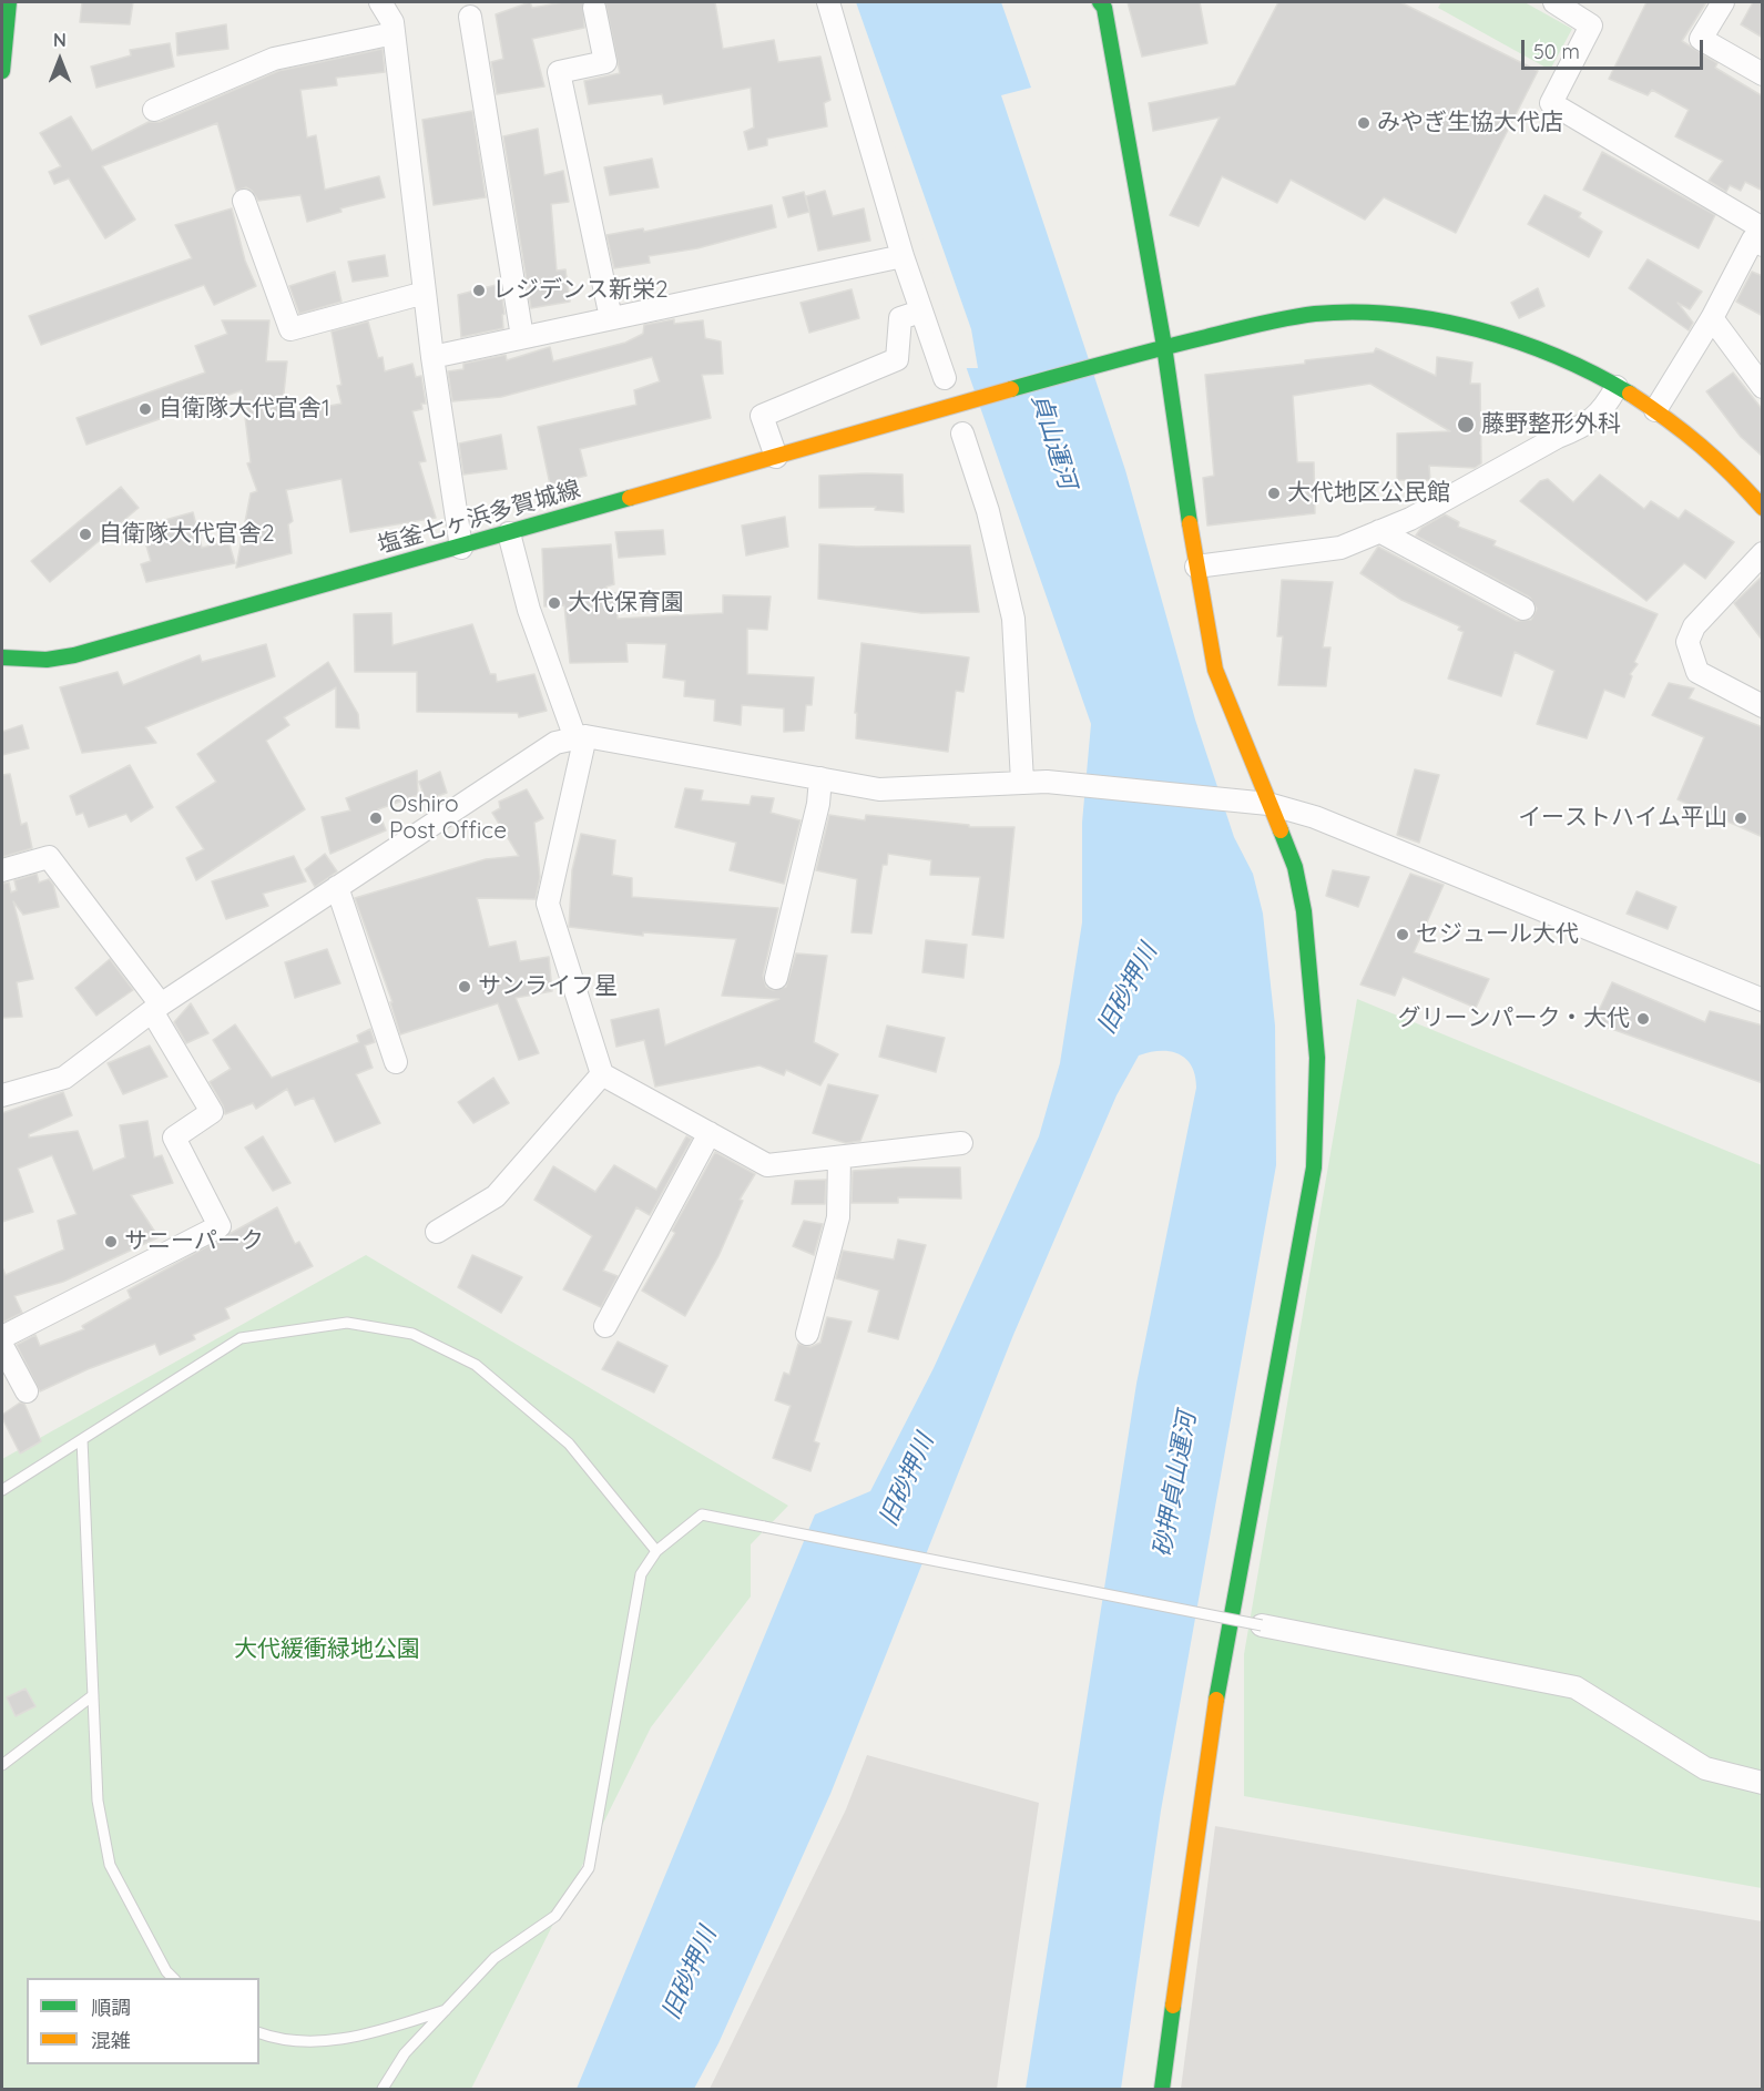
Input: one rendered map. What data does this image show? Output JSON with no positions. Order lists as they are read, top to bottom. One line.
{"streets":{"street":["塩釜七ヶ浜多賀城線"]},"water":["貞山運河","旧砂押川","砂押貞山運河"],"parks":["大代緩衝緑地公園"],"places":["みやぎ生協大代店","レジデンス新栄2","自衛隊大代官舎1","藤野整形外科","大代地区公民館","自衛隊大代官舎2","大代保育園","Oshiro Post Office","イーストハイム平山","セジュール大代","サンライフ星","グリーンパーク・大代","サニーパーク"],"legend":["順調","混雑"],"scale_bar":"50 m","north":"top"}
